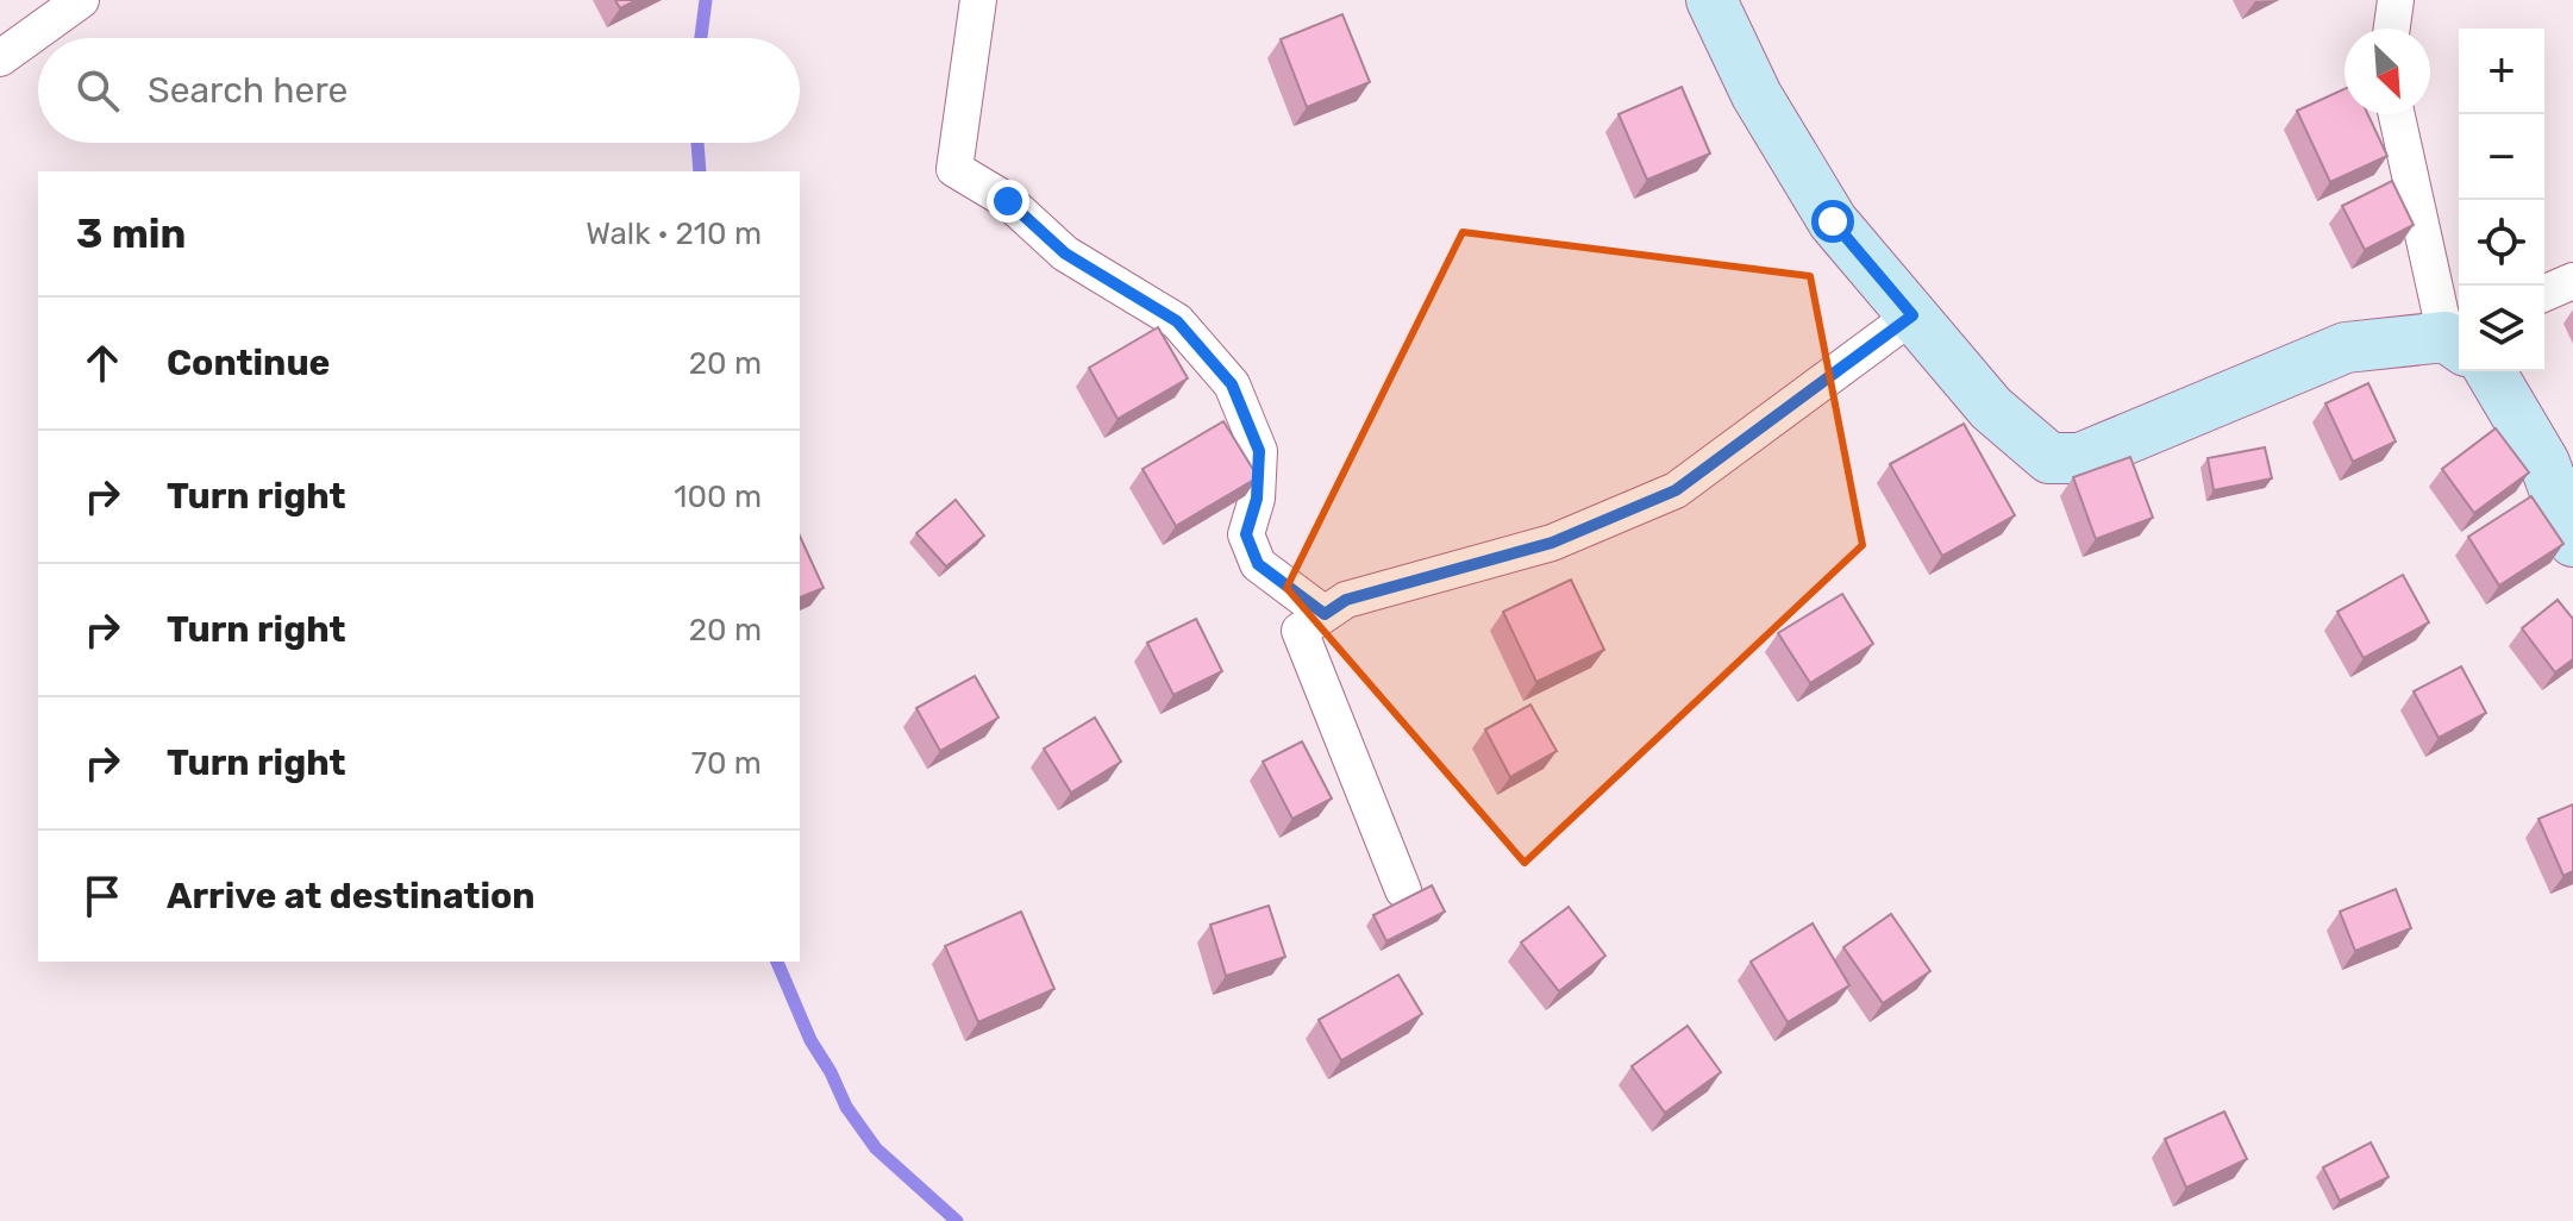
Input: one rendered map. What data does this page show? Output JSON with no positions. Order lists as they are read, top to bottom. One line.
{"north":"bottom right","page":{"map_buttons":["+","−"],"search":"Search here","heading":["3 min","Walk · 210 m"],"list":[["Continue","20 m"],["Turn right","100 m"],["Turn right","20 m"],["Turn right","70 m"],"Arrive at destination"]}}
